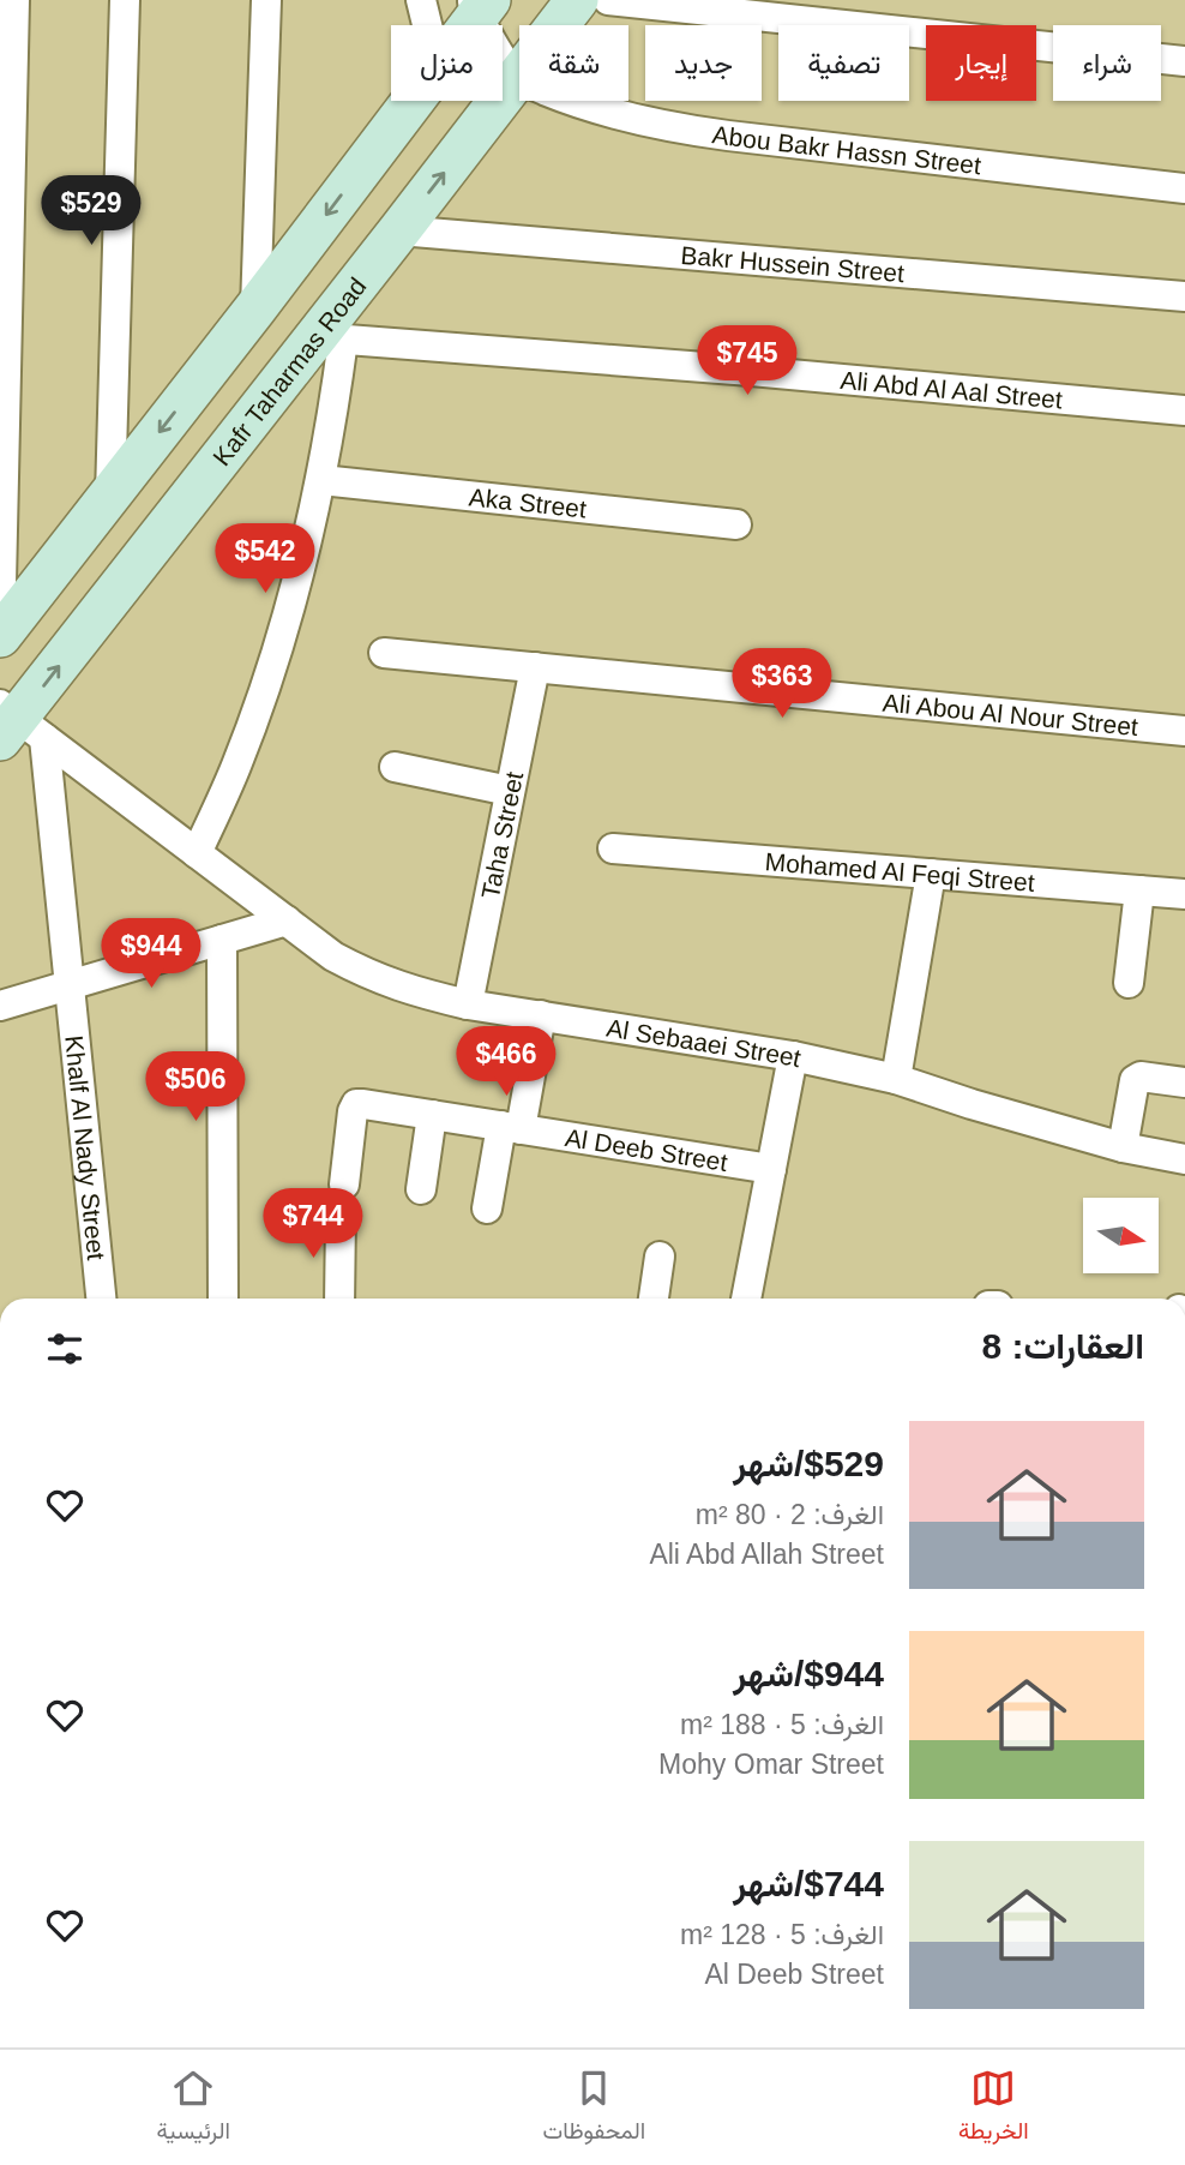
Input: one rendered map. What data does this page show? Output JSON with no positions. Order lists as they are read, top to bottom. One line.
{"streets":{"street":["Abou Bakr Hassn Street","Bakr Hussein Street","Kafr Taharmas Road","Ali Abd Al Aal Street","Aka Street","Ali Abou Al Nour Street","Taha Street","Mohamed Al Feqi Street","Al Sebaaei Street","Khalf Al Nady Street","Al Deeb Street"]},"crossings":[["Abou Bakr Hassn Street","Kafr Taharmas Road"],["Bakr Hussein Street","Kafr Taharmas Road"],["Kafr Taharmas Road","Ali Abd Al Aal Street"],["Kafr Taharmas Road","Al Sebaaei Street"],["Kafr Taharmas Road","Khalf Al Nady Street"],["Ali Abou Al Nour Street","Taha Street"],["Taha Street","Al Sebaaei Street"],["Al Sebaaei Street","Khalf Al Nady Street"]],"north":"right","page":{"chip":["شراء","إيجار","تصفية","جديد","شقة","منزل"],"price":["$529","$745","$542","$363","$944","$466","$506","$744"],"heading":"العقارات: 8","list":[{"name":"$529/شهر","note":"الغرف: 2 · 80 m² · Ali Abd Allah Street"},{"name":"$944/شهر","note":"الغرف: 5 · 188 m² · Mohy Omar Street"},{"name":"$744/شهر","note":"الغرف: 5 · 128 m² · Al Deeb Street"}],"tabs":["الخريطة","المحفوظات","الرئيسية"]}}
